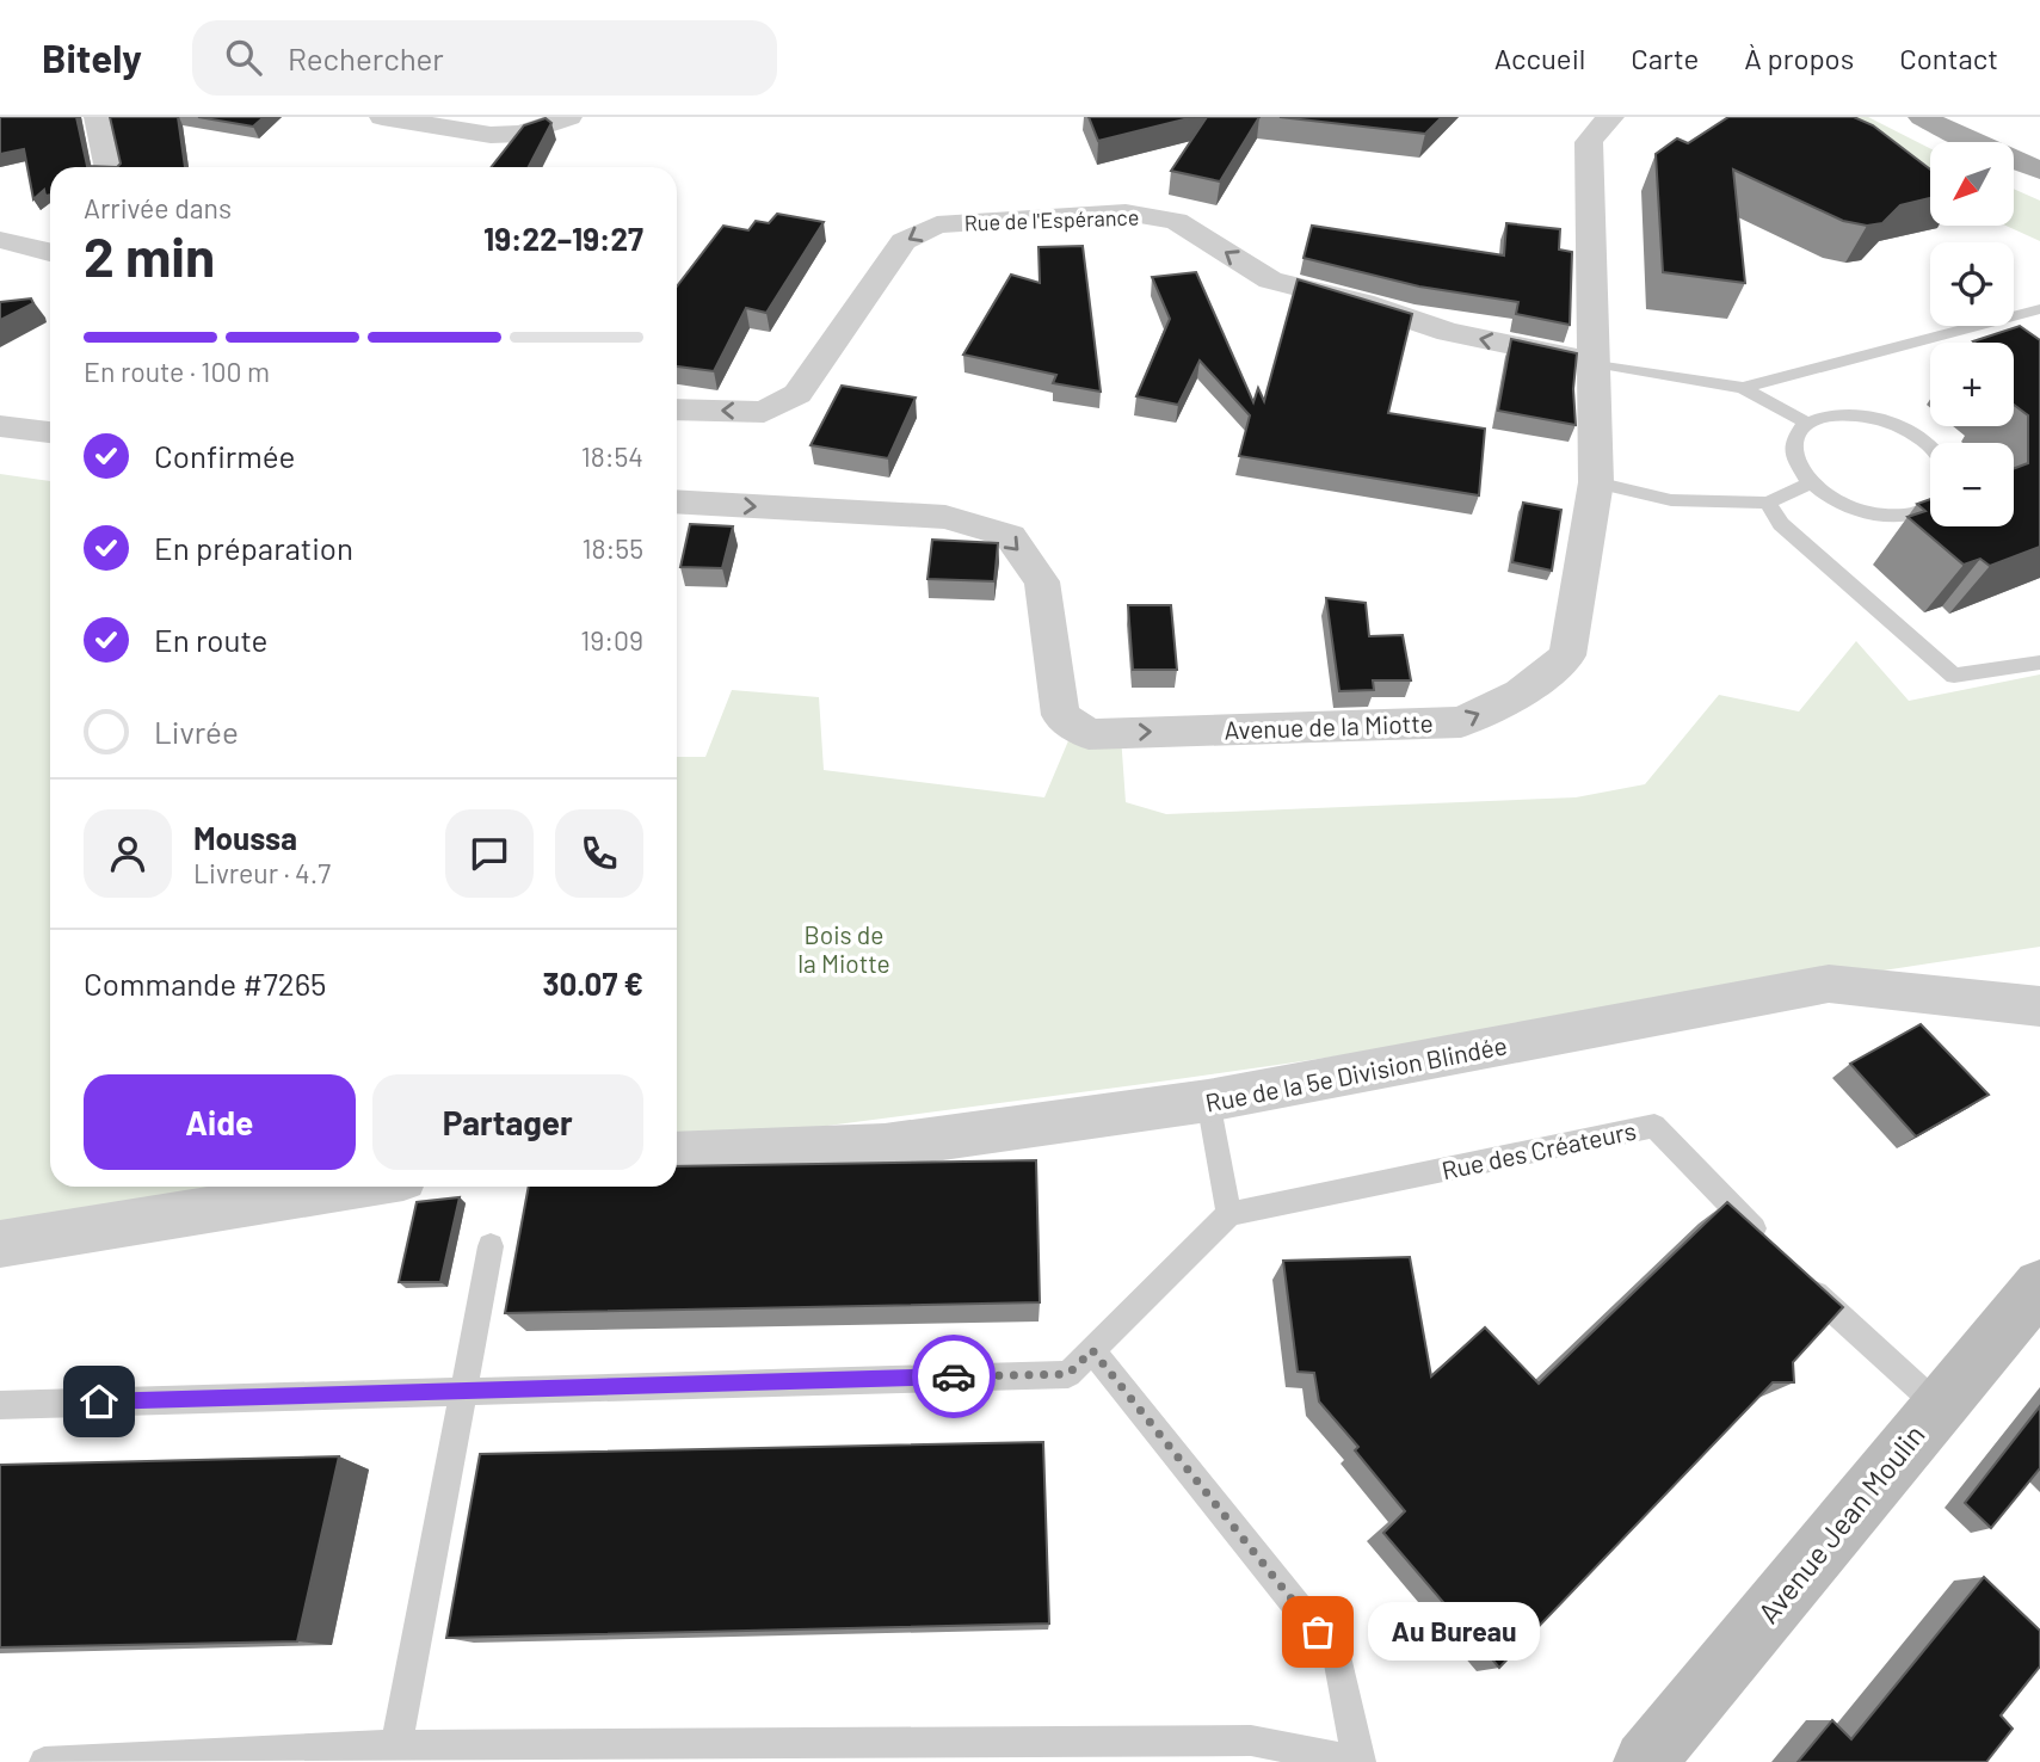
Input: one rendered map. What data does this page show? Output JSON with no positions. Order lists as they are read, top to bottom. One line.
{"streets":{"main road":["Avenue Jean Moulin"],"street":["Rue de l'Espérance","Avenue de la Miotte","Rue de la 5e Division Blindée"],"lane":["Rue des Créateurs"]},"crossings":[["Rue de l'Espérance","Avenue de la Miotte"]],"one_way":["Rue de l'Espérance"],"parks":["Bois de la Miotte"],"places":["Au Bureau"],"north":"bottom left","page":{"header":"Bitely","search":"Rechercher","nav":["Accueil","Carte","À propos","Contact"],"map_buttons":["+","−"],"heading":["2 min","Arrivée dans","19:22–19:27"],"panel":["Moussa","Livreur · 4.7","Commande #7265","30.07 €"],"bar":"En route · 100 m","list":[["Confirmée","18:54"],["En préparation","18:55"],["En route","19:09"],"Livrée"],"buttons":["Aide","Partager"],"bubble":"Au Bureau"}}
